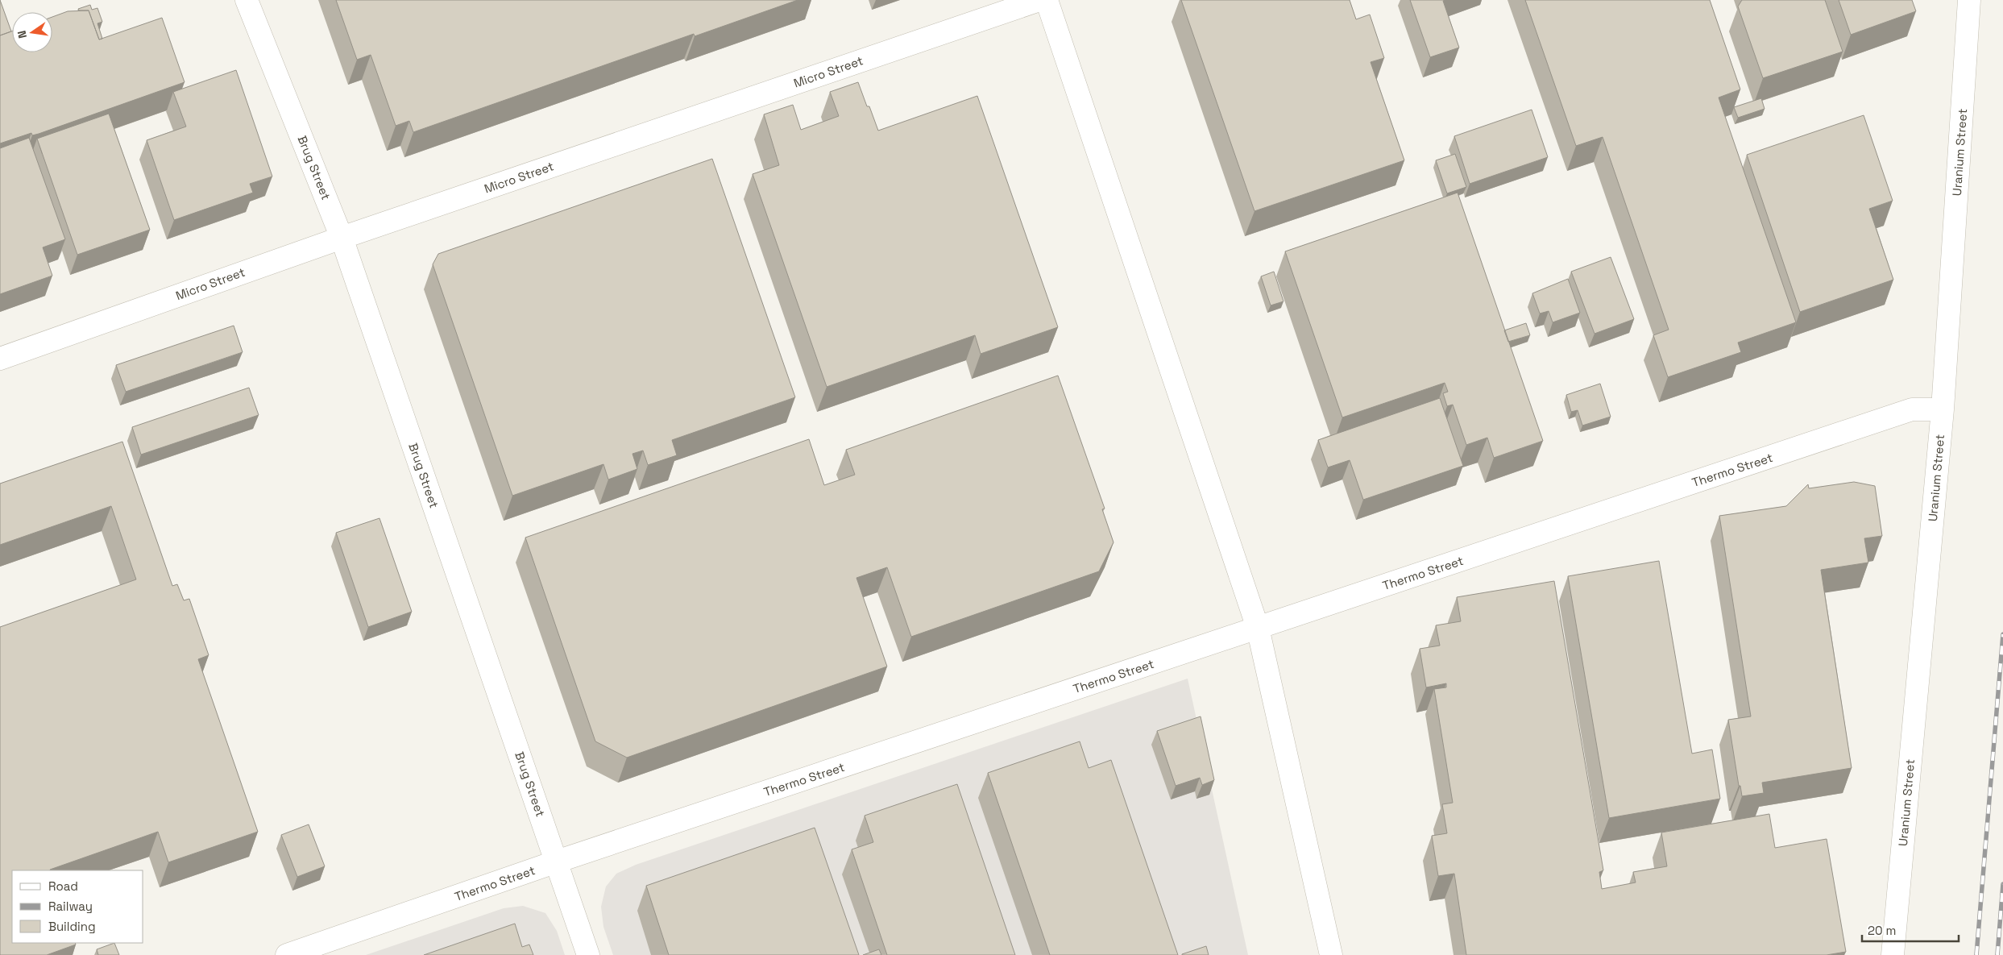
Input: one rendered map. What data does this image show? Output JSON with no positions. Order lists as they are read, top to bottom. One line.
{"streets":{"street":["Micro Street","Uranium Street","Brug Street","Thermo Street"]},"crossings":[["Micro Street","Brug Street"],["Uranium Street","Thermo Street"],["Brug Street","Thermo Street"]],"legend":["Road","Railway","Building"],"scale_bar":"20 m","north":"left"}
